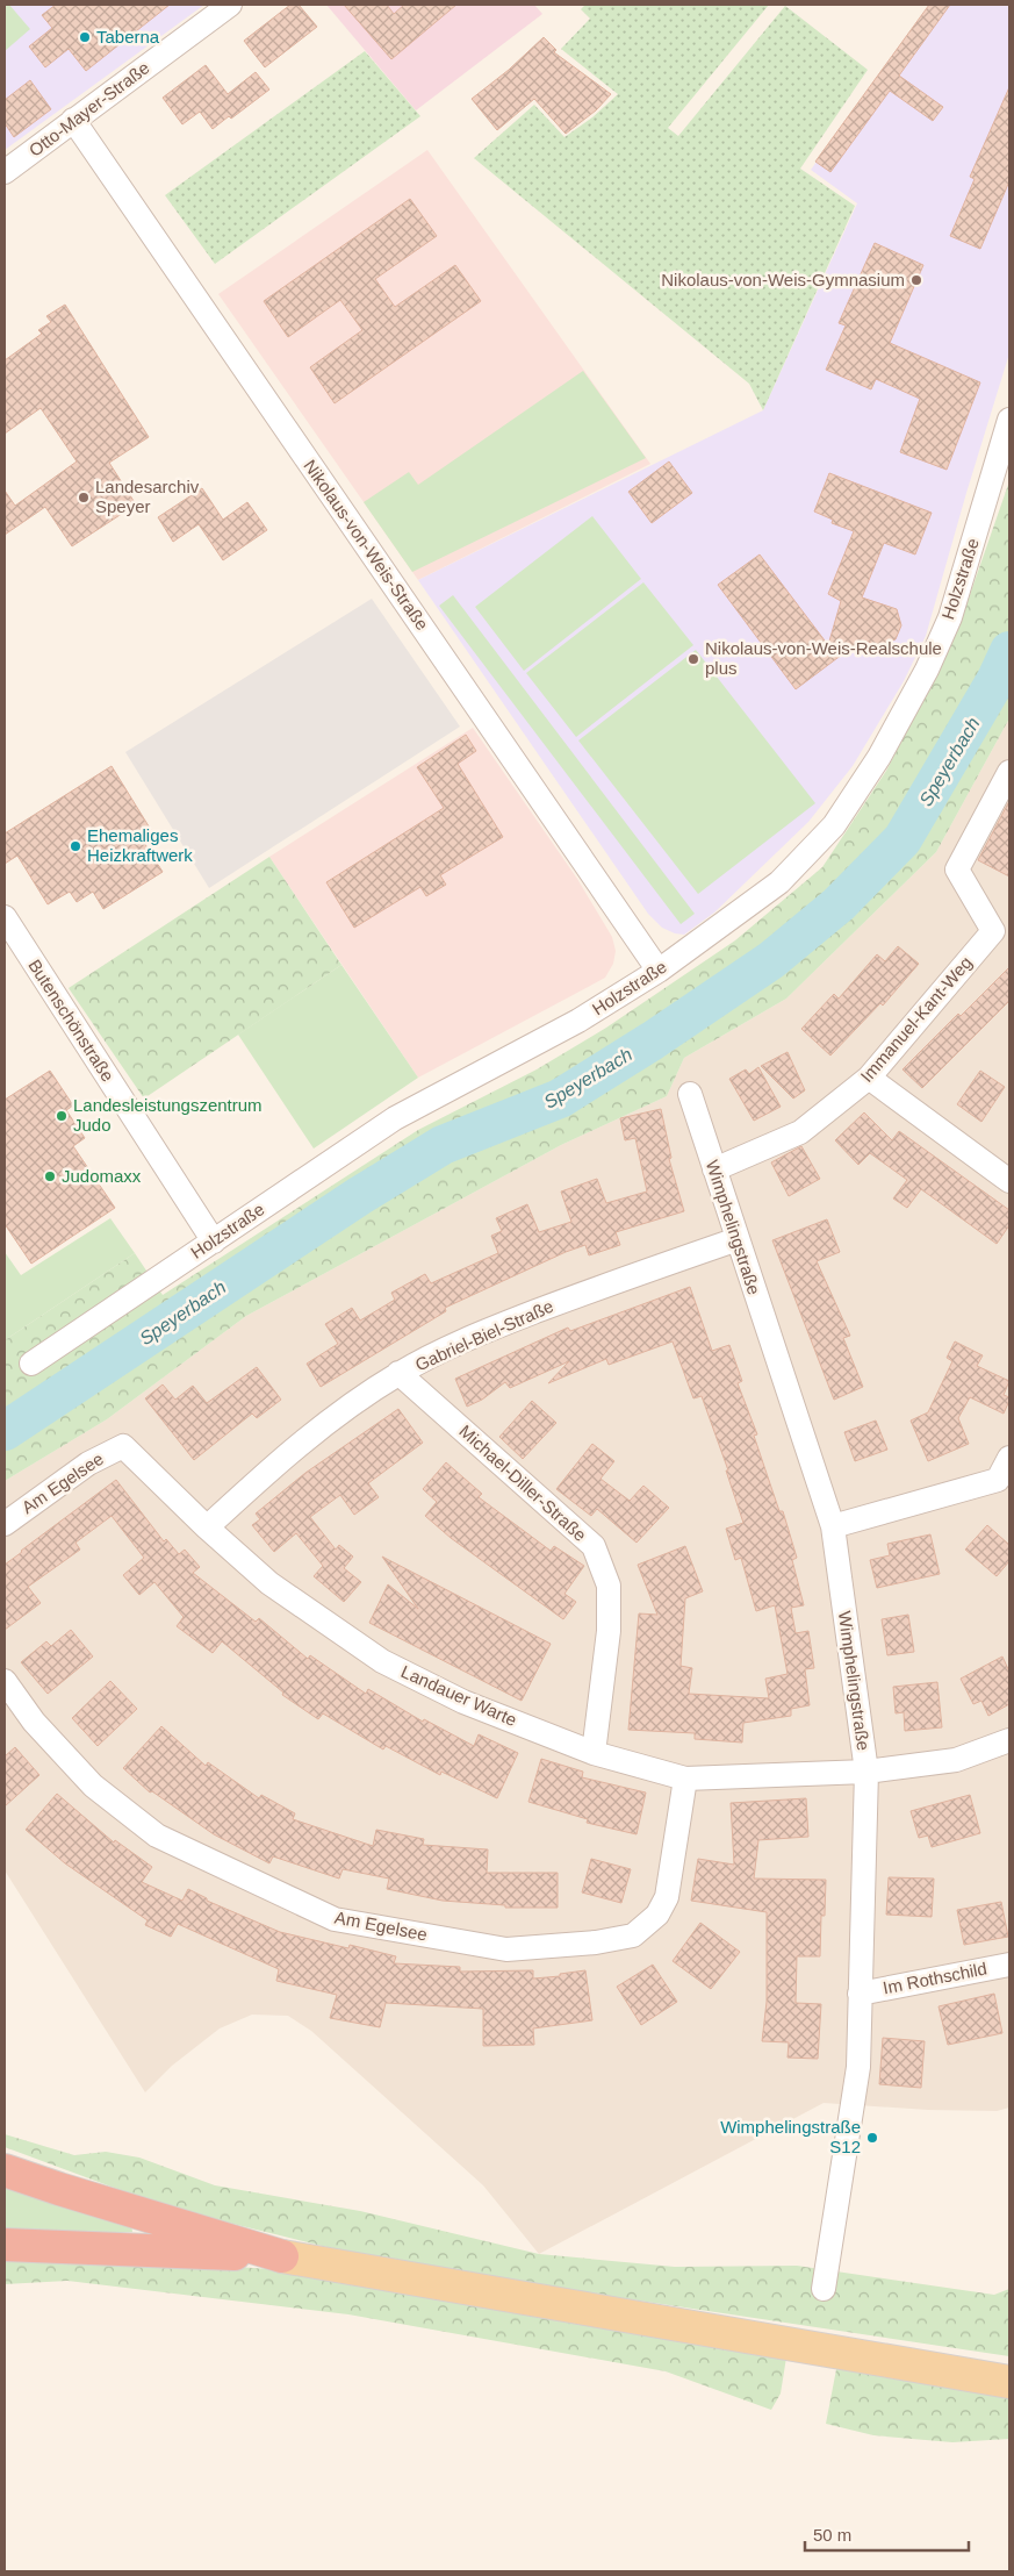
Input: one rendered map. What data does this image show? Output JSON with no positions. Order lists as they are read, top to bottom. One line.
{"streets":{"street":["Otto-Mayer-Straße","Nikolaus-von-Weis-Straße","Holzstraße","Immanuel-Kant-Weg","Butenschönstraße","Wimphelingstraße","Gabriel-Biel-Straße","Am Egelsee","Michael-Diller-Straße","Landauer Warte","Im Rothschild"]},"crossings":[["Otto-Mayer-Straße","Nikolaus-von-Weis-Straße"],["Nikolaus-von-Weis-Straße","Holzstraße"],["Holzstraße","Butenschönstraße"],["Immanuel-Kant-Weg","Wimphelingstraße"],["Wimphelingstraße","Gabriel-Biel-Straße"],["Wimphelingstraße","Landauer Warte"],["Wimphelingstraße","Im Rothschild"],["Gabriel-Biel-Straße","Michael-Diller-Straße"],["Gabriel-Biel-Straße","Landauer Warte"],["Am Egelsee","Landauer Warte"],["Michael-Diller-Straße","Landauer Warte"]],"water":["Speyerbach"],"places":["Taberna","Nikolaus-von-Weis-Gymnasium","Landesarchiv Speyer","Nikolaus-von-Weis-Realschule plus","Ehemaliges Heizkraftwerk","Landesleistungszentrum Judo","Judomaxx","Wimphelingstraße S12"],"scale_bar":"50 m"}
